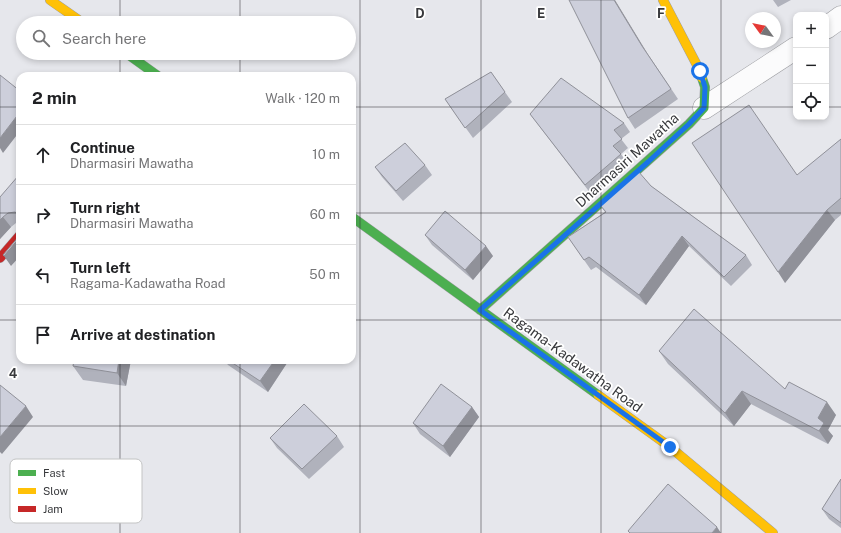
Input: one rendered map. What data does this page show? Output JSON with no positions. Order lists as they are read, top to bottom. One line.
{"streets":{"main road":["Dharmasiri Mawatha","Ragama-Kadawatha Road"]},"crossings":[["Dharmasiri Mawatha","Ragama-Kadawatha Road"]],"legend":["Fast","Slow","Jam"],"north":"top left","page":{"map_buttons":["+","−"],"search":"Search here","heading":["2 min","Walk · 120 m"],"list":[["Continue","Dharmasiri Mawatha","10 m"],["Turn right","Dharmasiri Mawatha","60 m"],["Turn left","Ragama-Kadawatha Road","50 m"],"Arrive at destination"]},"grid":{"columns":["D","E","F"],"rows":["4"]}}
